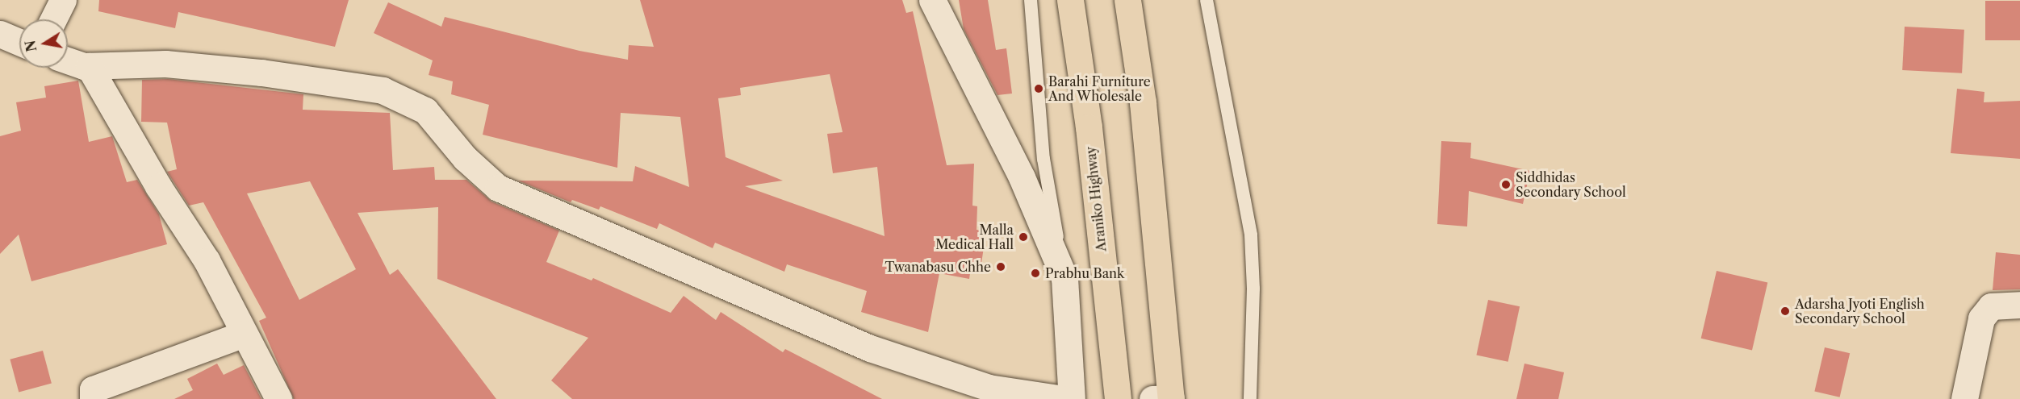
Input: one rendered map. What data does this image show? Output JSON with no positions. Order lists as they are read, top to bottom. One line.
{"streets":{"highway":["Araniko Highway"]},"places":["Barahi Furniture And Wholesale","Siddhidas Secondary School","Malla Medical Hall","Twanabasu Chhe","Prabhu Bank","Adarsha Jyoti English Secondary School"],"north":"left"}
